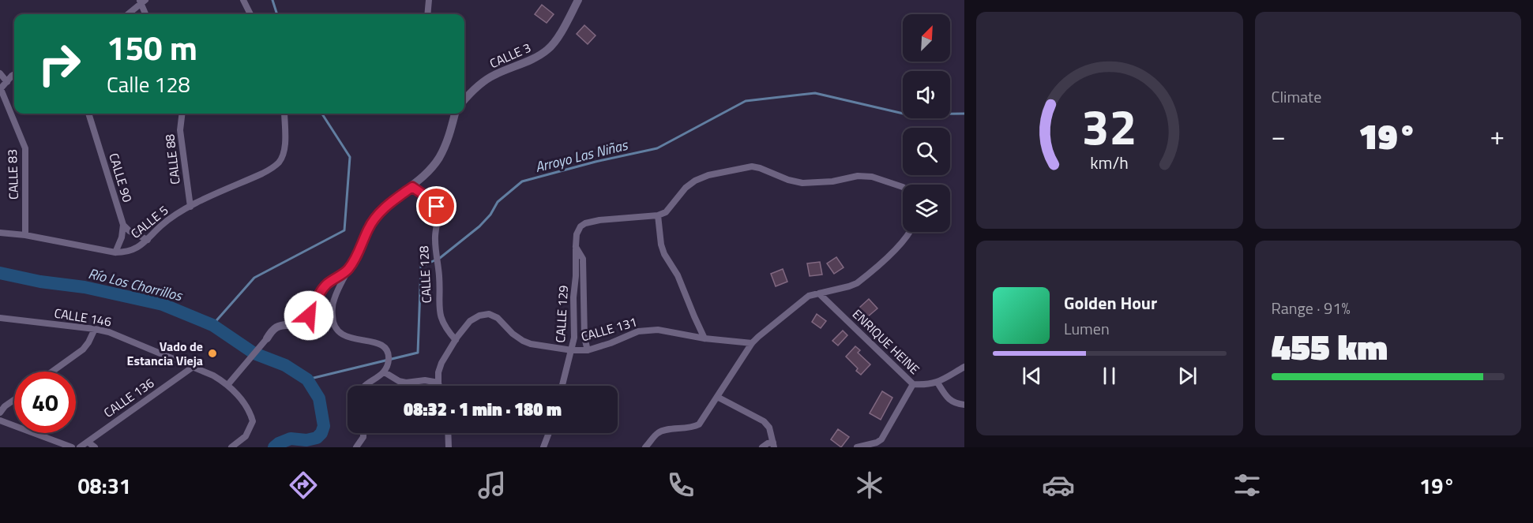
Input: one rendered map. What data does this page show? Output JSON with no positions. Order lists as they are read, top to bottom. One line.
{"streets":{"street":["CALLE 3","CALLE 88","CALLE 83","CALLE 90","CALLE 5","CALLE 128","CALLE 129","CALLE 146","CALLE 131","ENRIQUE HEINE","CALLE 136"]},"crossings":[["CALLE 88","CALLE 5"],["CALLE 83","CALLE 5"],["CALLE 128","CALLE 131"],["CALLE 129","CALLE 131"],["CALLE 146","CALLE 136"]],"water":["Arroyo Las Niñas","Río Los Chorrillos"],"places":["Vado de Estancia Vieja"],"north":"top right","page":{"tile":["Climate",["Range · 91%","455 km"]],"turn":["150 m","Calle 128"],"heat":["−","19°","+"],"song":["Golden Hour","Lumen"],"limit":"40","trip":"08:32 · 1 min · 180 m","tabs":["08:31","19°"],"gauge":["32","km/h"]}}
